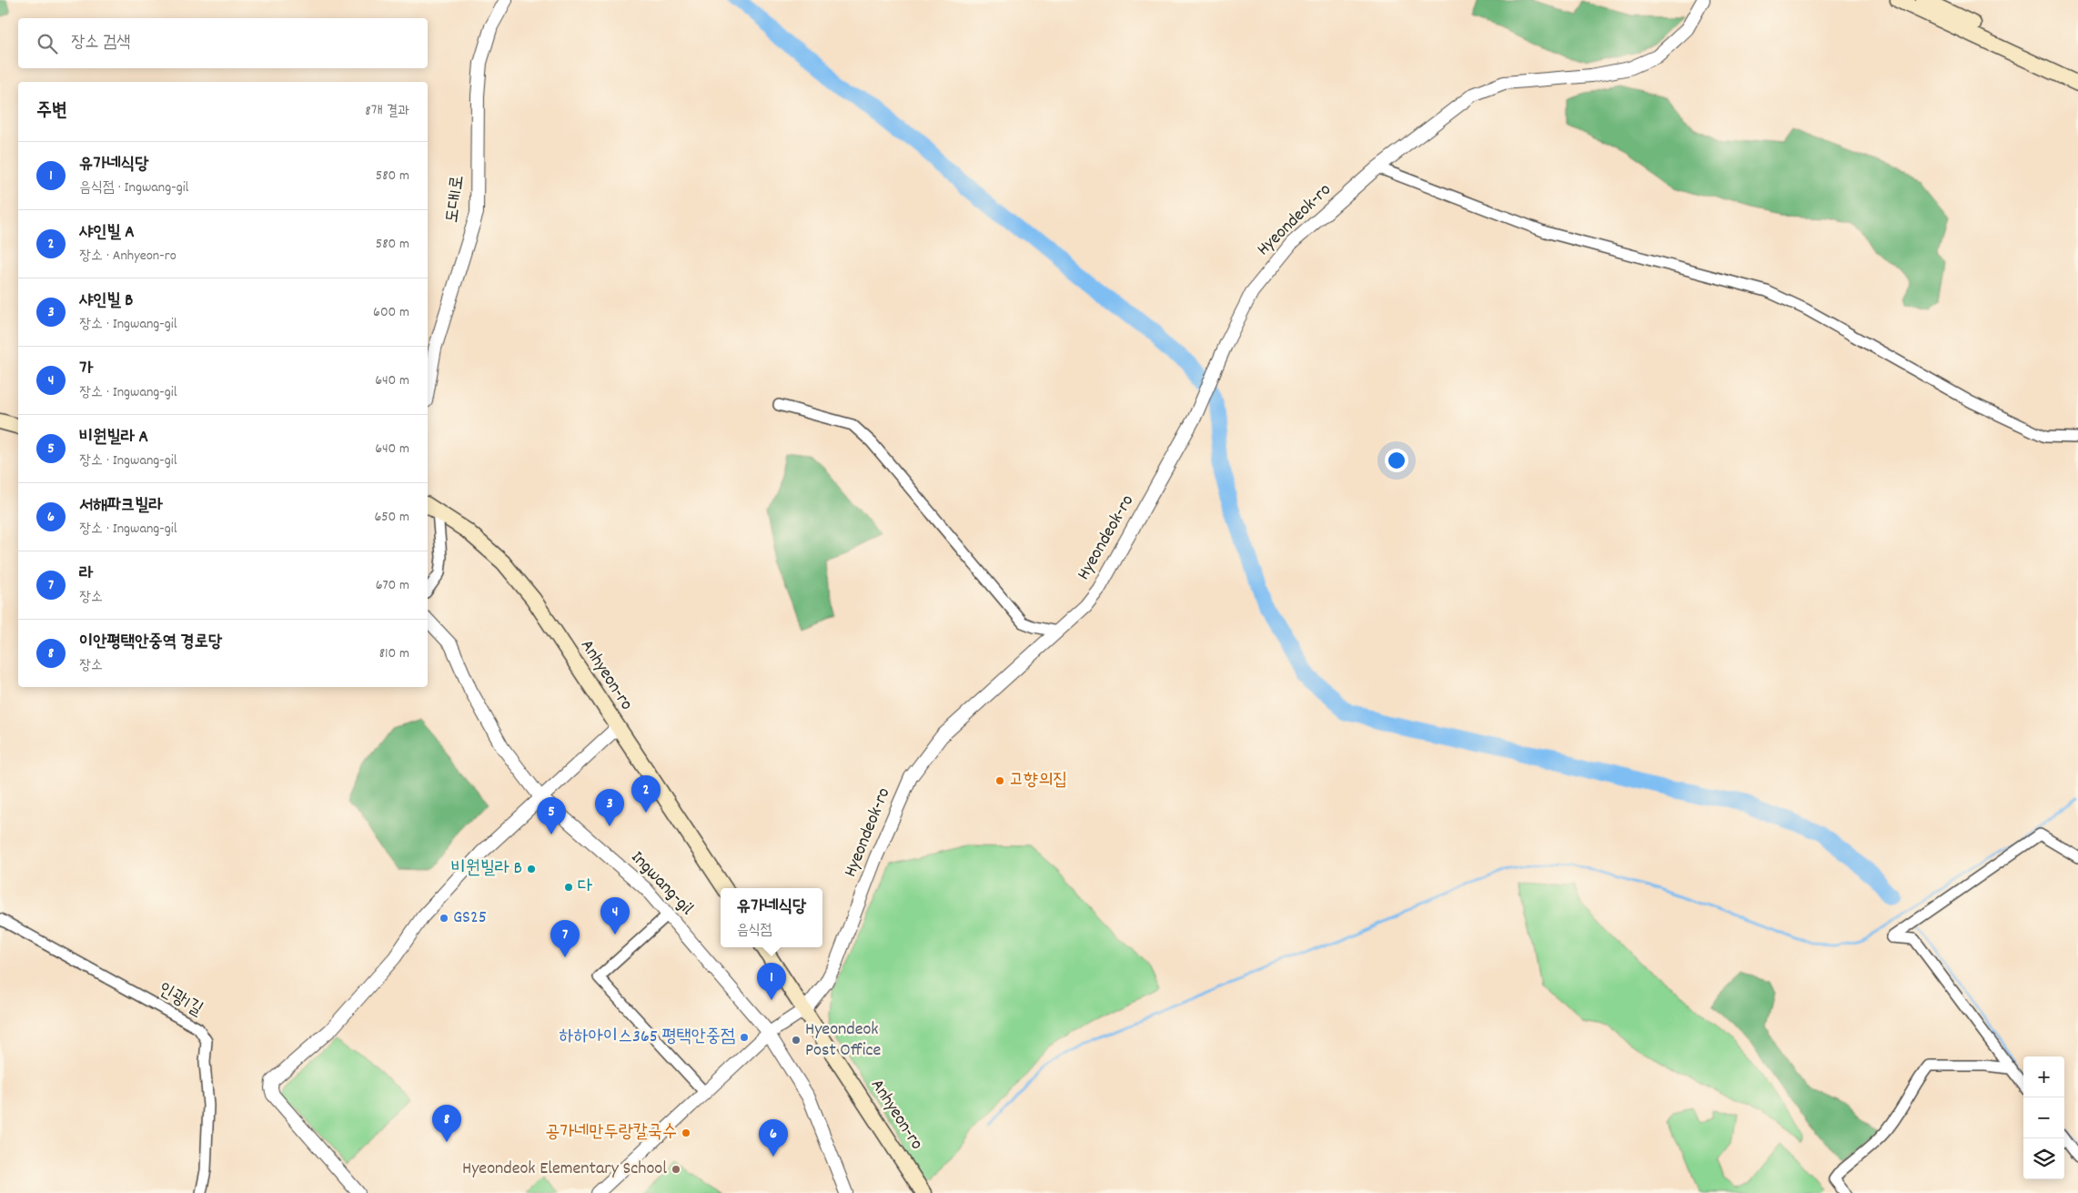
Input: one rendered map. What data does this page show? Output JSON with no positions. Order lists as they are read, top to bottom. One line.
{"streets":{"main road":["Anhyeon-ro"],"street":["도대1로","Hyeondeok-ro","Ingwang-gil","인광1길"]},"crossings":[["Hyeondeok-ro","Anhyeon-ro"],["Hyeondeok-ro","Ingwang-gil"]],"places":["고향의집","비원빌라 B","다","GS25","하하아이스365 평택안중점","Hyeondeok Post Office","공가네만두랑칼국수","Hyeondeok Elementary School"],"page":{"search":"장소 검색","heading":["주변","8개 결과"],"list":[{"mark":"1","name":"유가네식당","note":"음식점 · Ingwang-gil","value":"580 m"},{"mark":"2","name":"샤인빌 A","note":"장소 · Anhyeon-ro","value":"580 m"},{"mark":"3","name":"샤인빌 B","note":"장소 · Ingwang-gil","value":"600 m"},{"mark":"4","name":"가","note":"장소 · Ingwang-gil","value":"640 m"},{"mark":"5","name":"비원빌라 A","note":"장소 · Ingwang-gil","value":"640 m"},{"mark":"6","name":"서해파크빌라","note":"장소 · Ingwang-gil","value":"650 m"},{"mark":"7","name":"라","note":"장소","value":"670 m"},{"mark":"8","name":"이안평택안중역 경로당","note":"장소","value":"810 m"}],"pins":["2","3","5","4","7","1","8","6"],"popup":["유가네식당","음식점"],"map_buttons":["+","−"]}}
